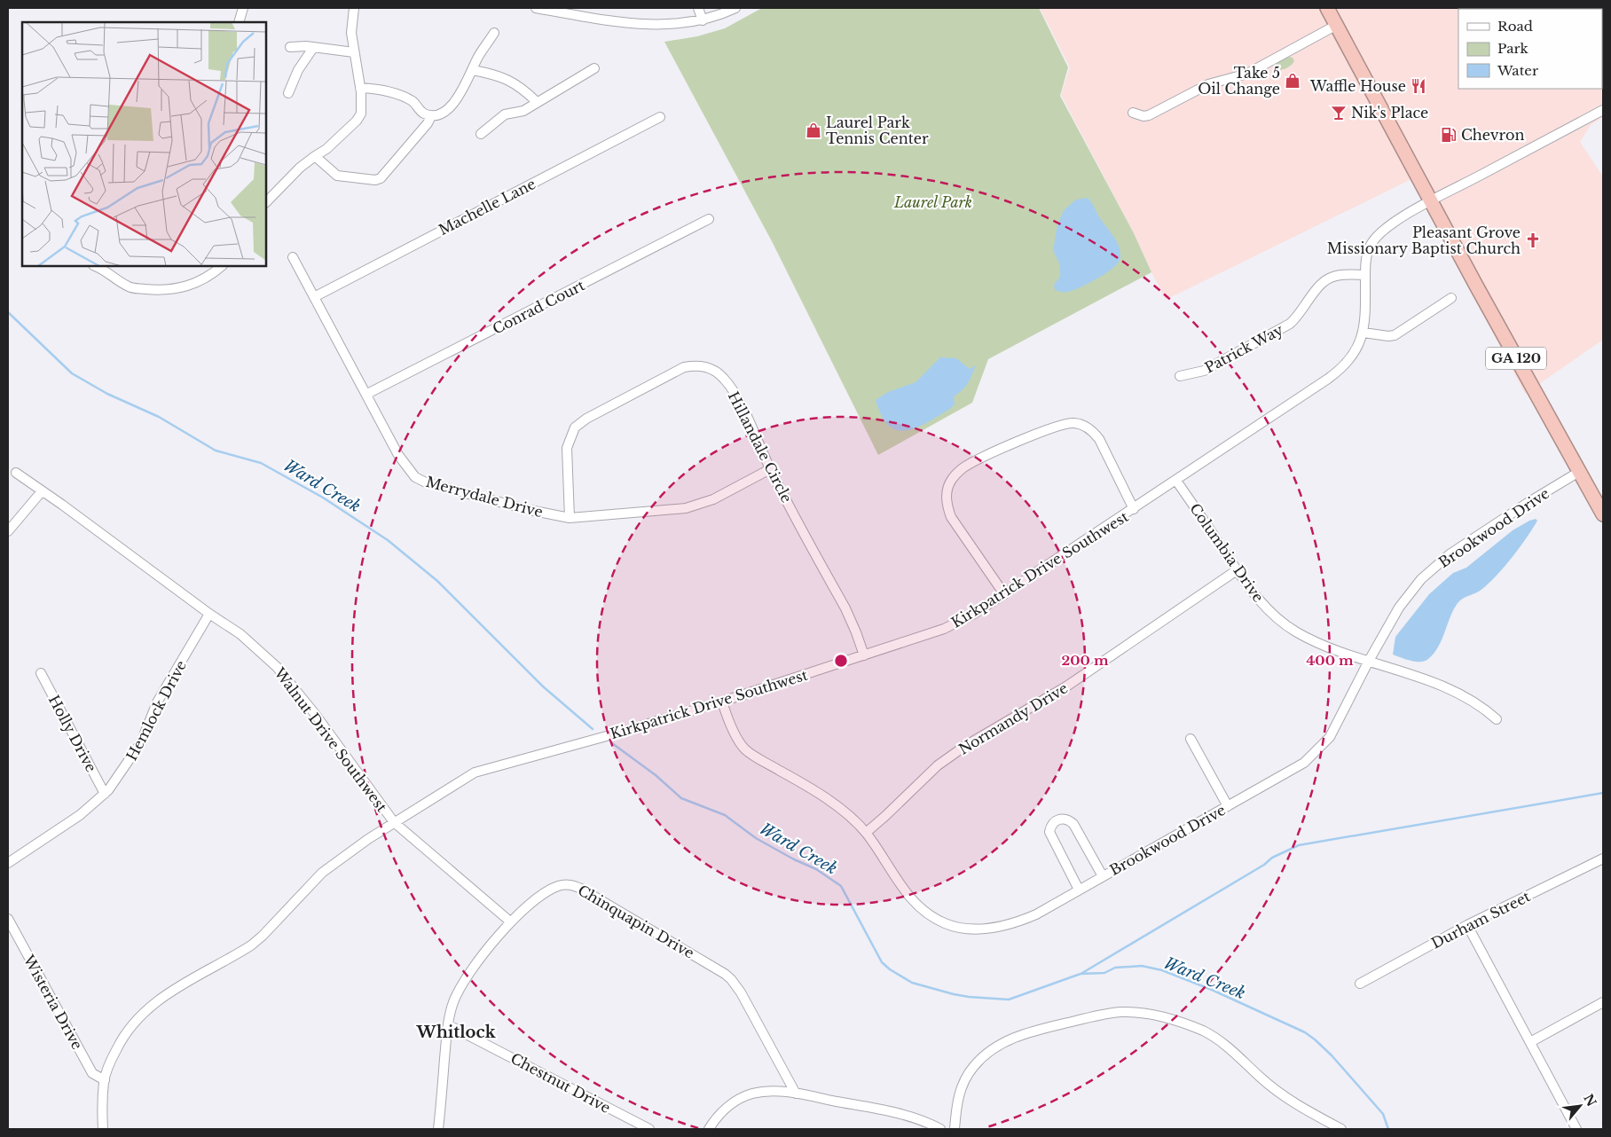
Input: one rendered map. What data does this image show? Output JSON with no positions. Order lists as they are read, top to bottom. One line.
{"streets":{"highway":["GA 120"],"street":["Machelle Lane","Conrad Court","Patrick Way","Hillandale Circle","Merrydale Drive","Brookwood Drive","Columbia Drive","Kirkpatrick Drive Southwest","Hemlock Drive","Normandy Drive","Holly Drive","Walnut Drive Southwest","Durham Street","Chinquapin Drive","Wisteria Drive","Chestnut Drive"]},"crossings":[["Machelle Lane","Merrydale Drive"],["Conrad Court","Merrydale Drive"],["Patrick Way","Kirkpatrick Drive Southwest"],["GA 120","Brookwood Drive"],["GA 120","Kirkpatrick Drive Southwest"],["Hillandale Circle","Merrydale Drive"],["Hillandale Circle","Kirkpatrick Drive Southwest"],["Brookwood Drive","Columbia Drive"],["Brookwood Drive","Kirkpatrick Drive Southwest"],["Brookwood Drive","Normandy Drive"],["Columbia Drive","Kirkpatrick Drive Southwest"],["Columbia Drive","Normandy Drive"],["Kirkpatrick Drive Southwest","Walnut Drive Southwest"],["Kirkpatrick Drive Southwest","Wisteria Drive"],["Hemlock Drive","Holly Drive"],["Hemlock Drive","Walnut Drive Southwest"],["Walnut Drive Southwest","Chinquapin Drive"],["Chinquapin Drive","Chestnut Drive"]],"districts":["Whitlock"],"water":["Ward Creek"],"parks":["Laurel Park"],"places":{"shop":["Take 5 Oil Change","Laurel Park Tennis Center"],"restaurant":["Waffle House"],"bar":["Nik's Place"],"fuel station":["Chevron"],"church":["Pleasant Grove Missionary Baptist Church"]},"legend":["Road","Park","Water"],"north":"top right","rings":["200 m","400 m"]}
